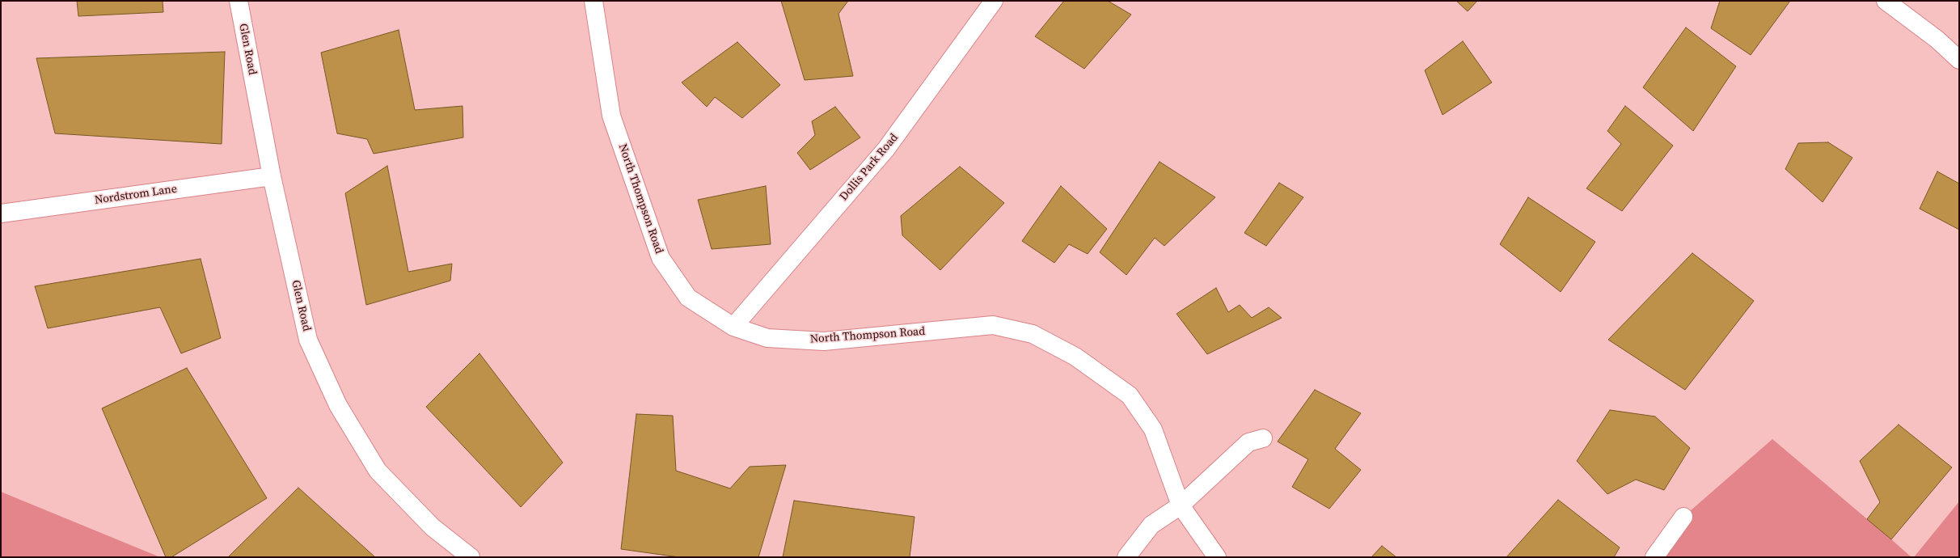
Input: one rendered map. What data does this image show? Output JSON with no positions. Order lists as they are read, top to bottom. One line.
{"streets":{"street":["Glen Road","Dollis Park Road","Nordstrom Lane","North Thompson Road"]},"crossings":[["Glen Road","Nordstrom Lane"],["Dollis Park Road","North Thompson Road"]]}
